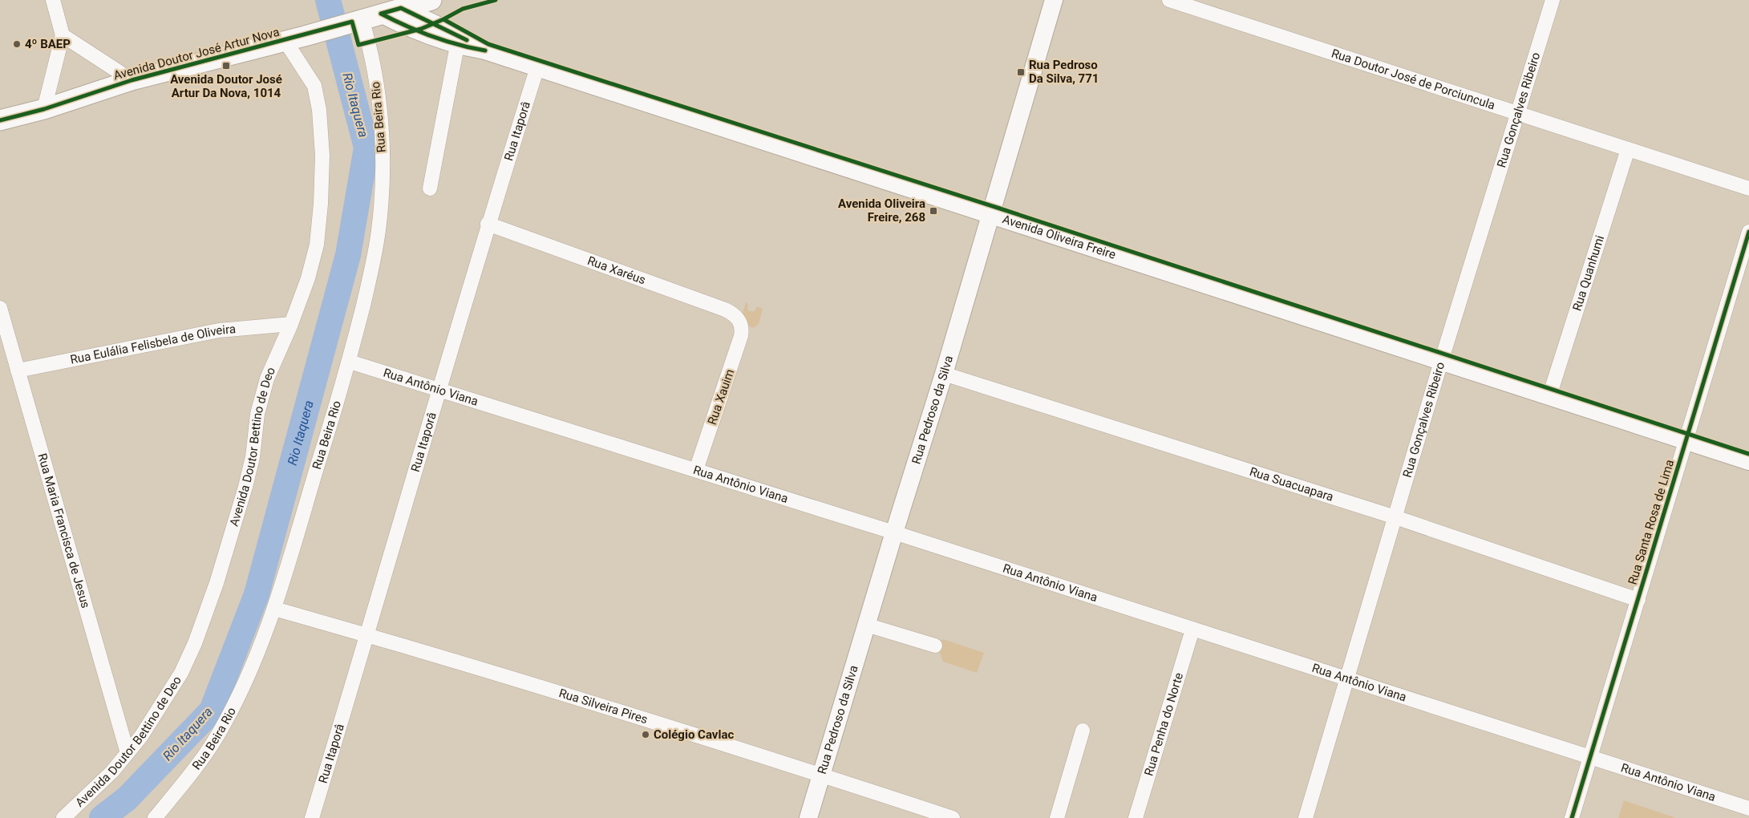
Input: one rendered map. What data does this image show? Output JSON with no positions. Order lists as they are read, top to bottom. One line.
{"streets":{"main road":["Avenida Doutor José Artur Nova"],"street":["Rua Doutor José de Porciuncula","Rua Gonçalves Ribeiro","Rua Beira Rio","Rua Itaporâ","Avenida Oliveira Freire","Rua Xaréus","Rua Quanhumi","Rua Eulália Felisbela de Oliveira","Rua Antônio Viana","Rua Xauim","Rua Pedroso da Silva","Avenida Doutor Bettino de Deo","Rua Suacuapara","Rua Santa Rosa de Lima","Rua Maria Francisca de Jesus","Rua Silveira Pires","Rua Penha do Norte"]},"crossings":[["Avenida Doutor José Artur Nova","Rua Beira Rio"],["Avenida Doutor José Artur Nova","Avenida Oliveira Freire"],["Avenida Doutor José Artur Nova","Avenida Doutor Bettino de Deo"],["Rua Doutor José de Porciuncula","Rua Gonçalves Ribeiro"],["Rua Doutor José de Porciuncula","Rua Quanhumi"],["Rua Gonçalves Ribeiro","Avenida Oliveira Freire"],["Rua Gonçalves Ribeiro","Rua Antônio Viana"],["Rua Gonçalves Ribeiro","Rua Suacuapara"],["Rua Beira Rio","Rua Antônio Viana"],["Rua Beira Rio","Rua Silveira Pires"],["Rua Itaporâ","Avenida Oliveira Freire"],["Rua Itaporâ","Rua Xaréus"],["Rua Itaporâ","Rua Antônio Viana"],["Rua Itaporâ","Rua Silveira Pires"],["Avenida Oliveira Freire","Rua Quanhumi"],["Avenida Oliveira Freire","Rua Pedroso da Silva"],["Avenida Oliveira Freire","Rua Santa Rosa de Lima"],["Rua Xaréus","Rua Xauim"],["Rua Eulália Felisbela de Oliveira","Avenida Doutor Bettino de Deo"],["Rua Eulália Felisbela de Oliveira","Rua Maria Francisca de Jesus"],["Rua Antônio Viana","Rua Xauim"],["Rua Antônio Viana","Rua Pedroso da Silva"],["Rua Antônio Viana","Rua Santa Rosa de Lima"],["Rua Antônio Viana","Rua Penha do Norte"],["Rua Pedroso da Silva","Rua Suacuapara"],["Rua Pedroso da Silva","Rua Silveira Pires"],["Avenida Doutor Bettino de Deo","Rua Maria Francisca de Jesus"],["Rua Suacuapara","Rua Santa Rosa de Lima"]],"water":["Rio Itaquera"],"places":{"other":["4º BAEP","Colégio Cavlac"],"transit":["Avenida Doutor José Artur Da Nova, 1014","Rua Pedroso Da Silva, 771","Avenida Oliveira Freire, 268"]}}
